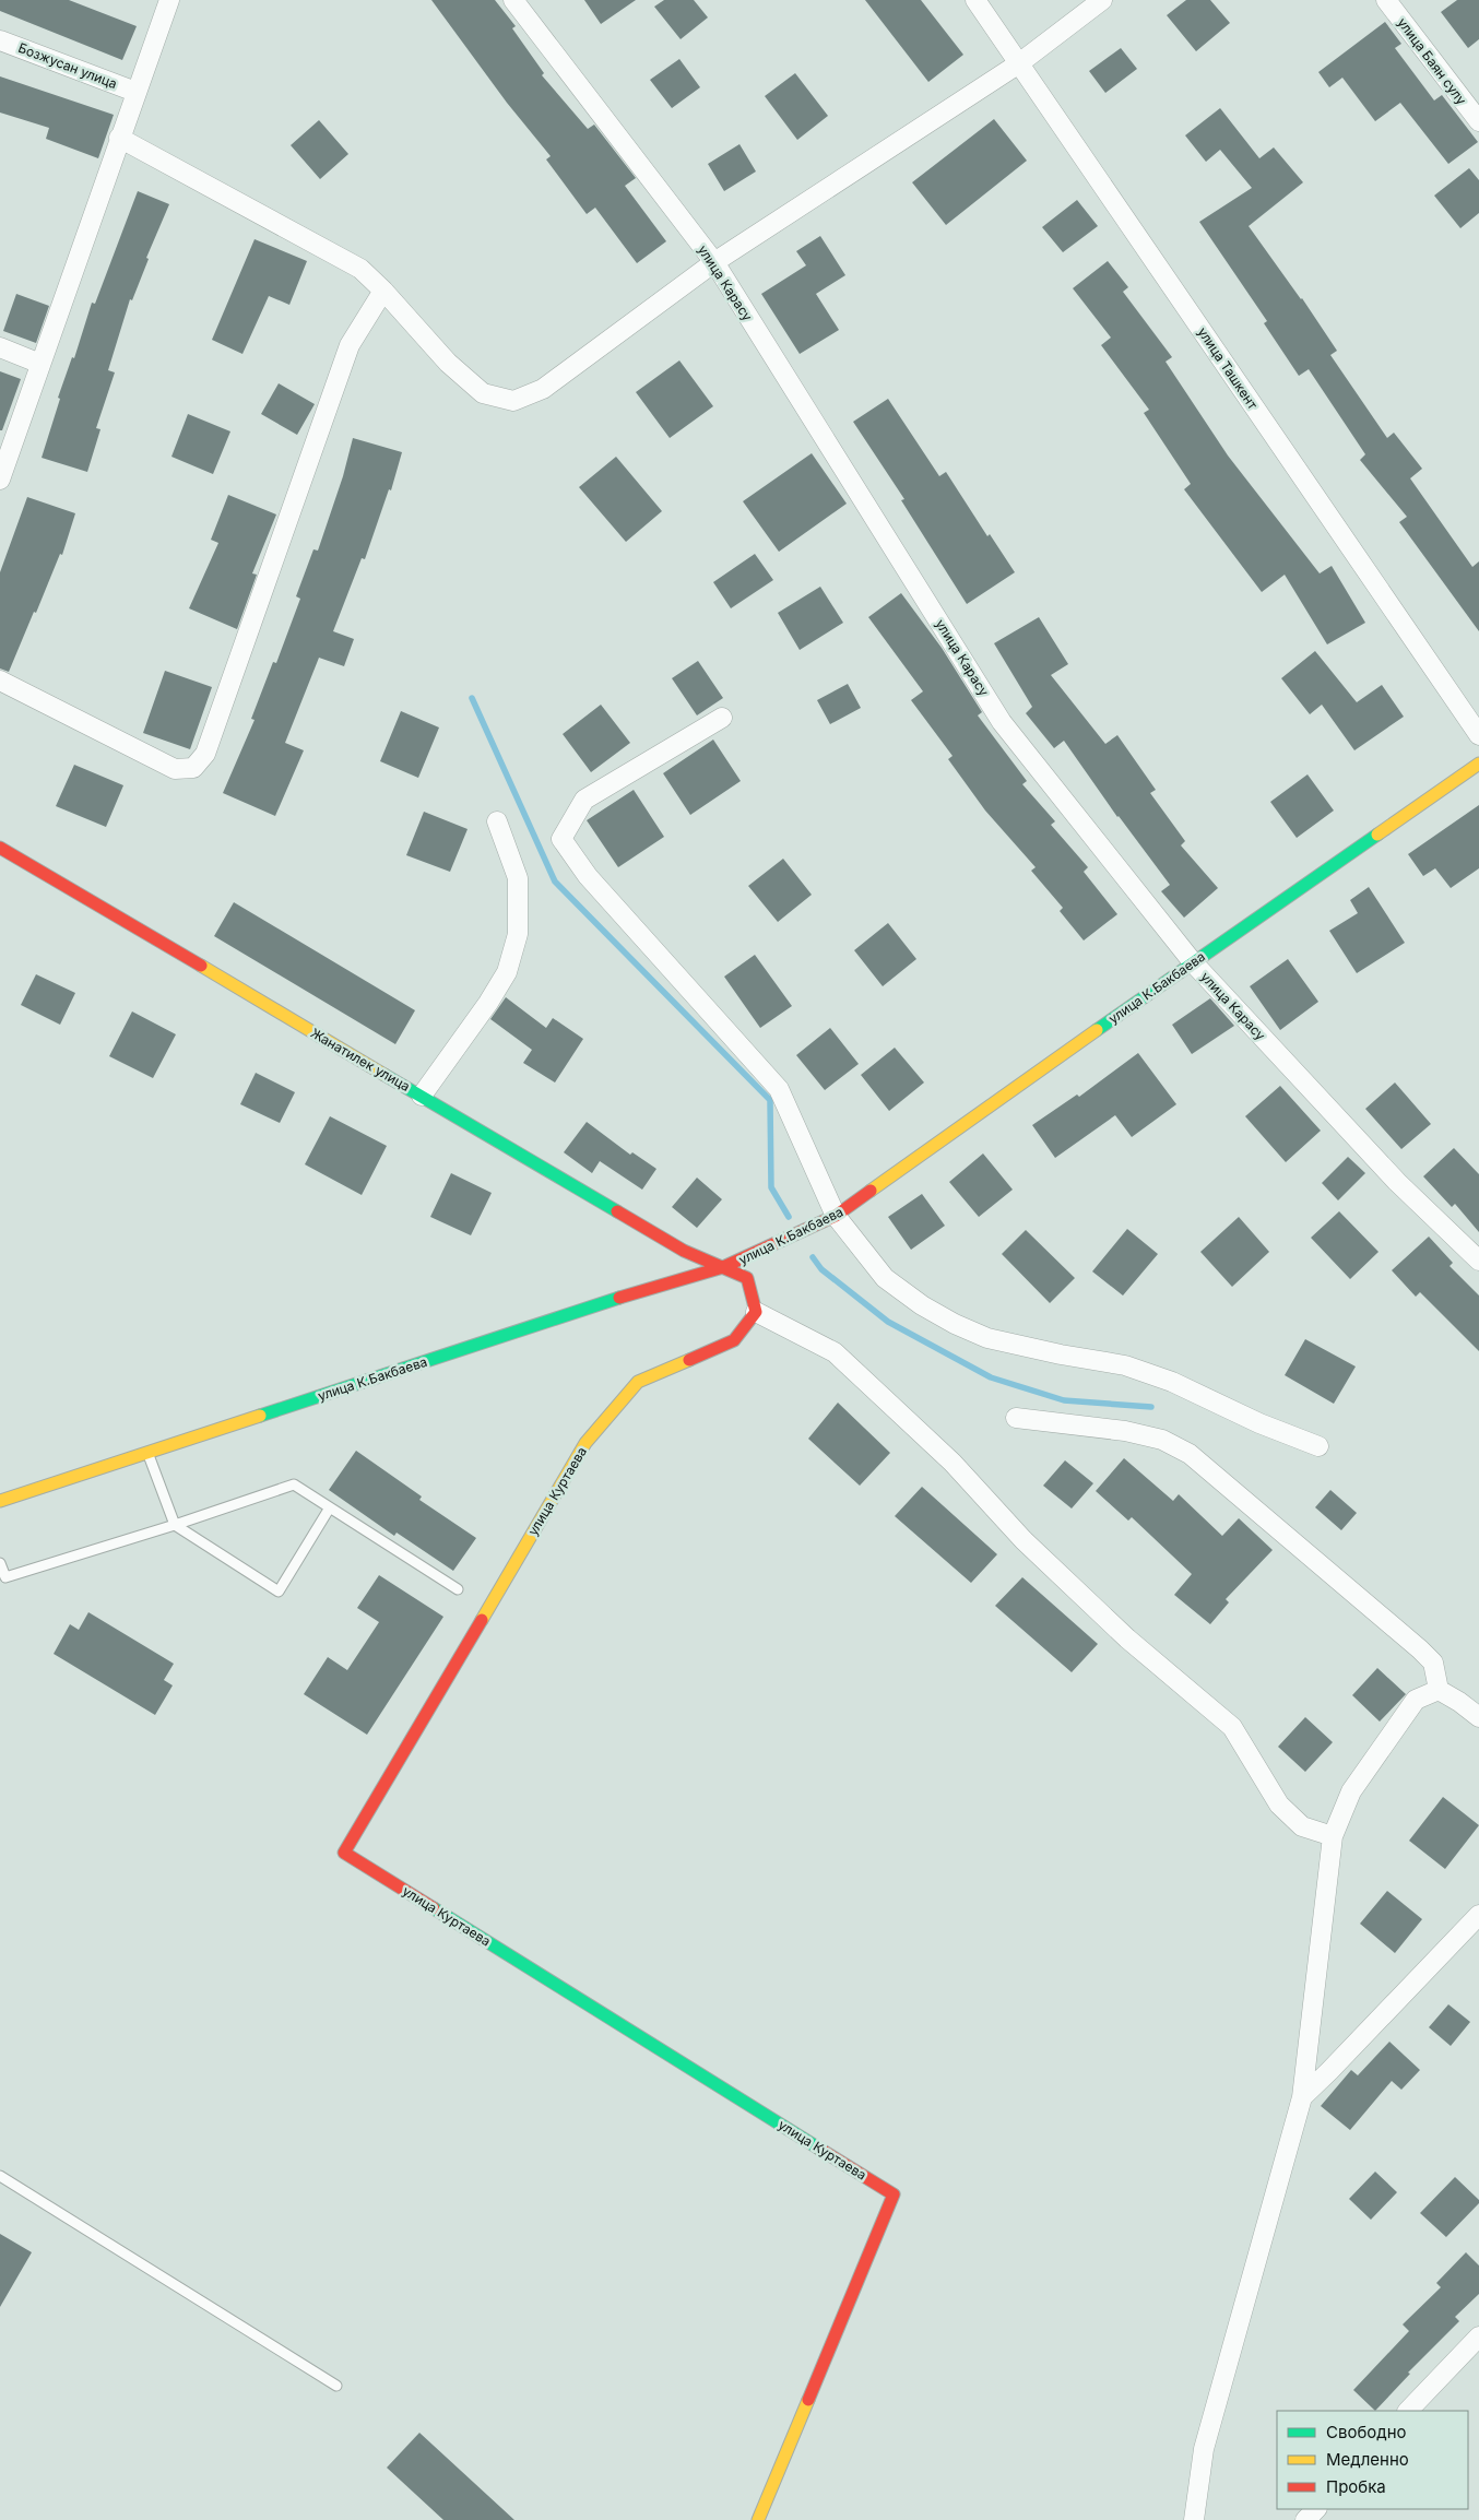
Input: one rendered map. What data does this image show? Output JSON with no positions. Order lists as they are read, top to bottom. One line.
{"streets":{"street":["улица Баян сулу","Бозжусан улица","улица Карасу","улица Ташкент","улица К.Бакбаева","Жанатилек улица","улица Куртаева"]},"crossings":[["улица Карасу","улица К.Бакбаева"],["улица К.Бакбаева","Жанатилек улица"]],"legend":["Свободно","Медленно","Пробка"]}
